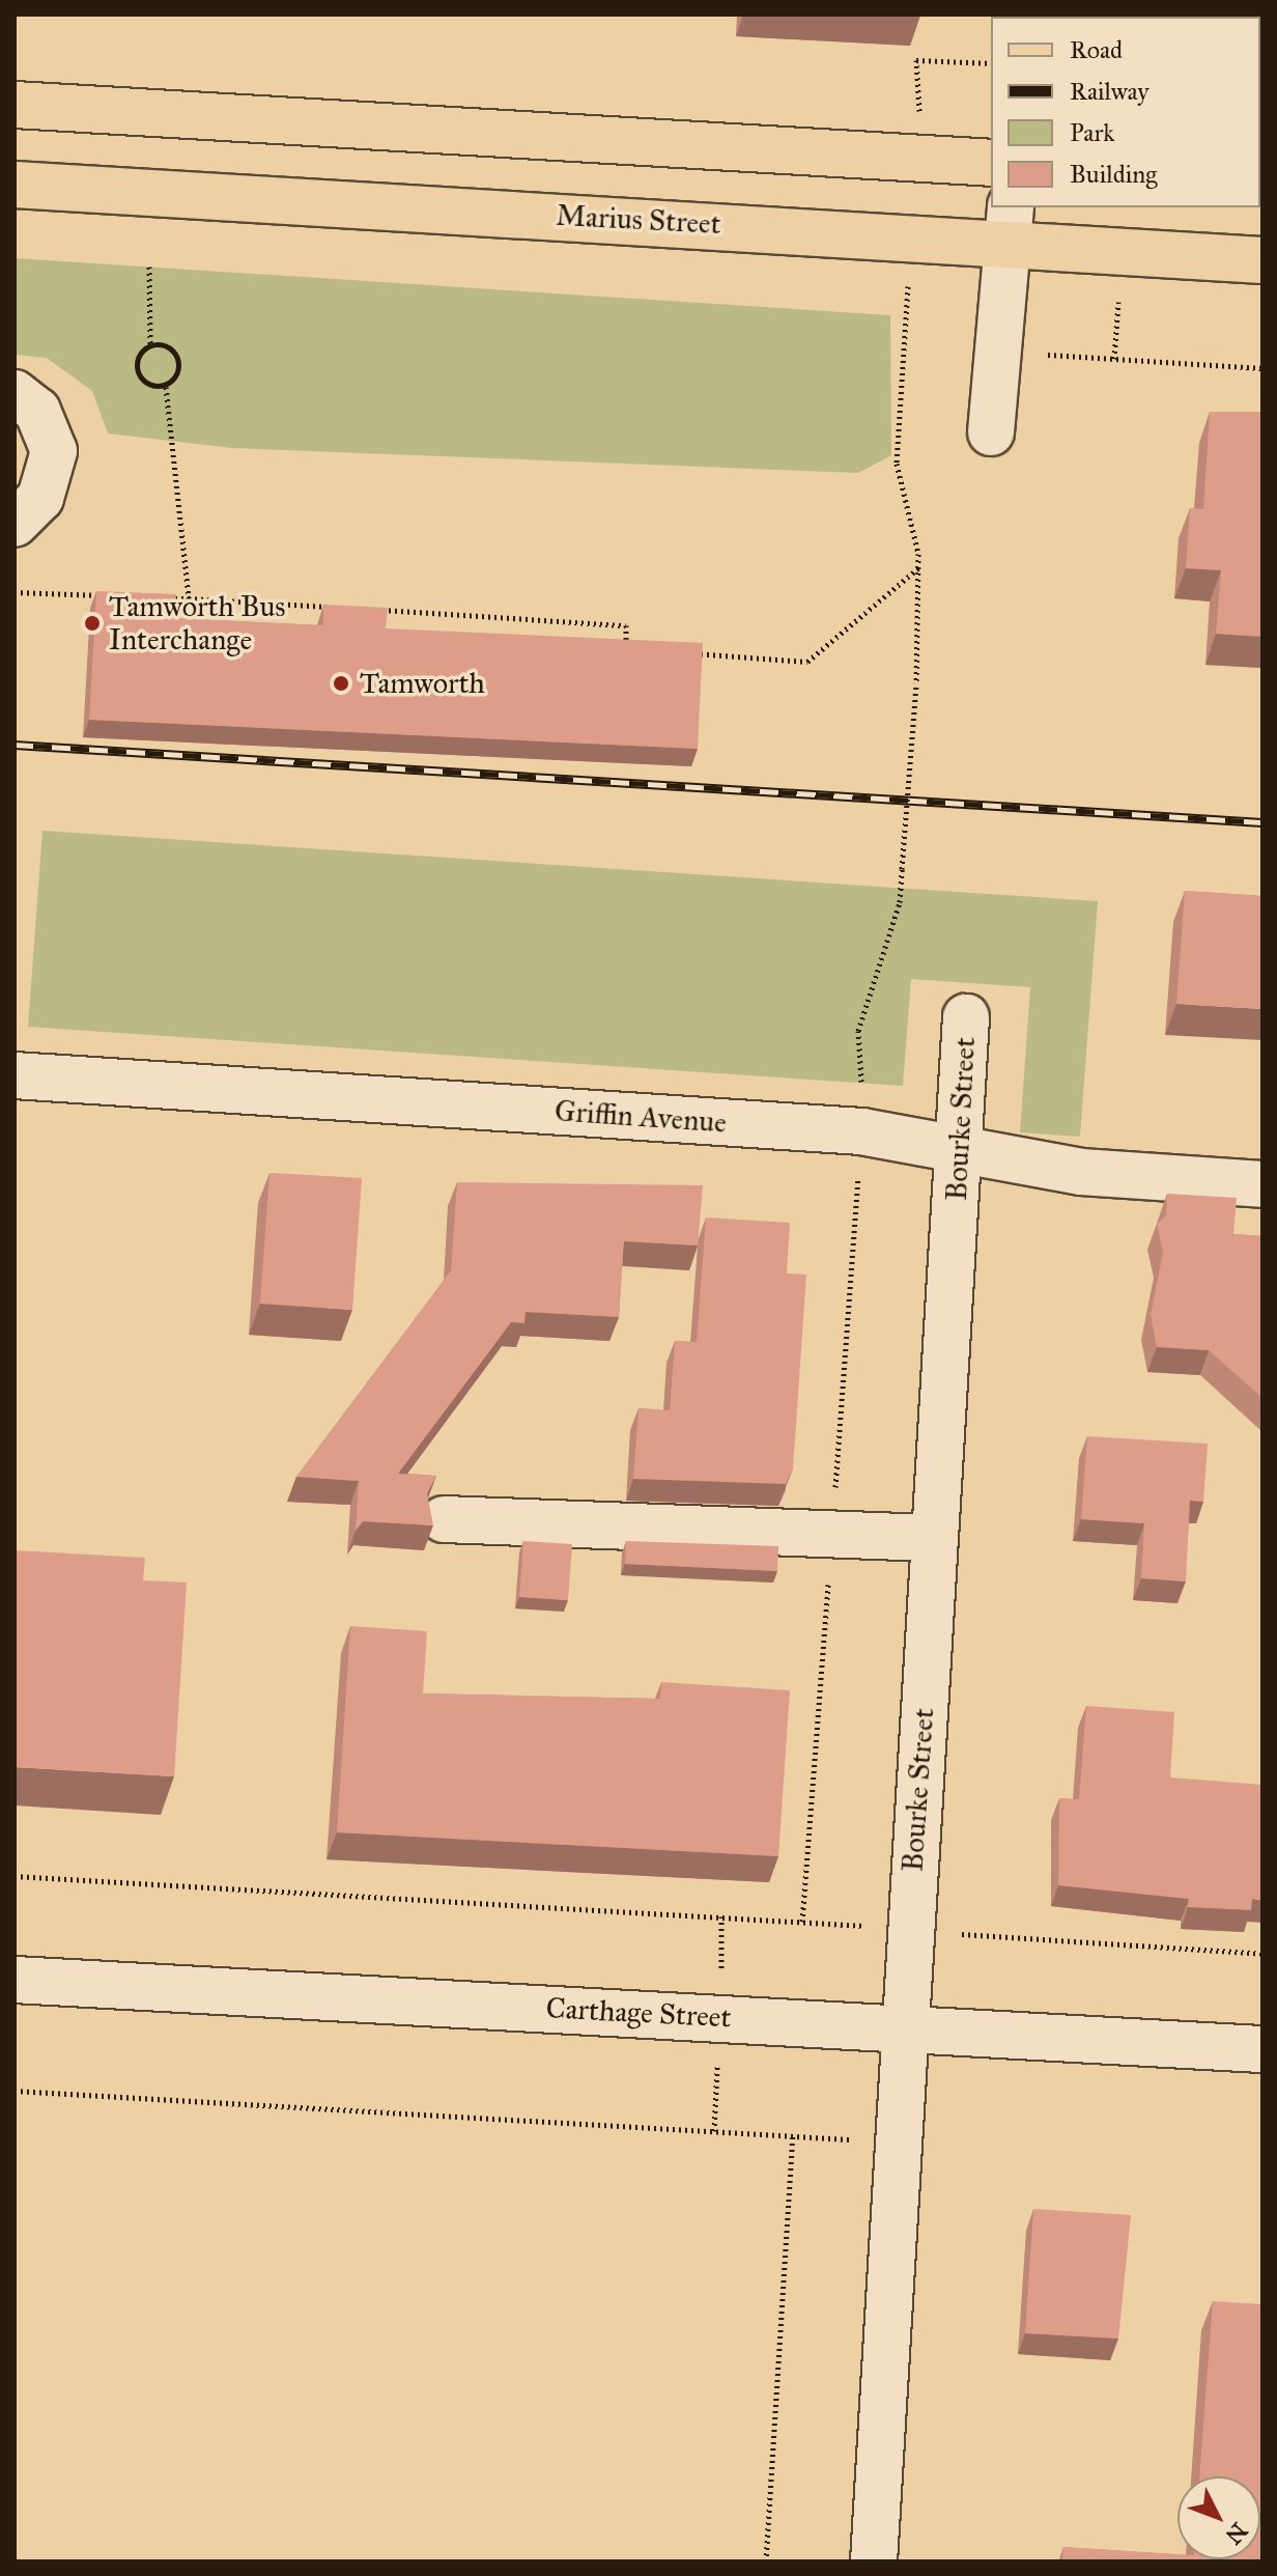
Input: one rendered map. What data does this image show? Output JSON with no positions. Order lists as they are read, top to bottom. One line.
{"streets":{"main road":["Marius Street"],"street":["Griffin Avenue","Bourke Street","Carthage Street"]},"crossings":[["Griffin Avenue","Bourke Street"],["Bourke Street","Carthage Street"]],"places":["Tamworth Bus Interchange","Tamworth"],"legend":["Road","Railway","Park","Building"],"north":"bottom right"}
